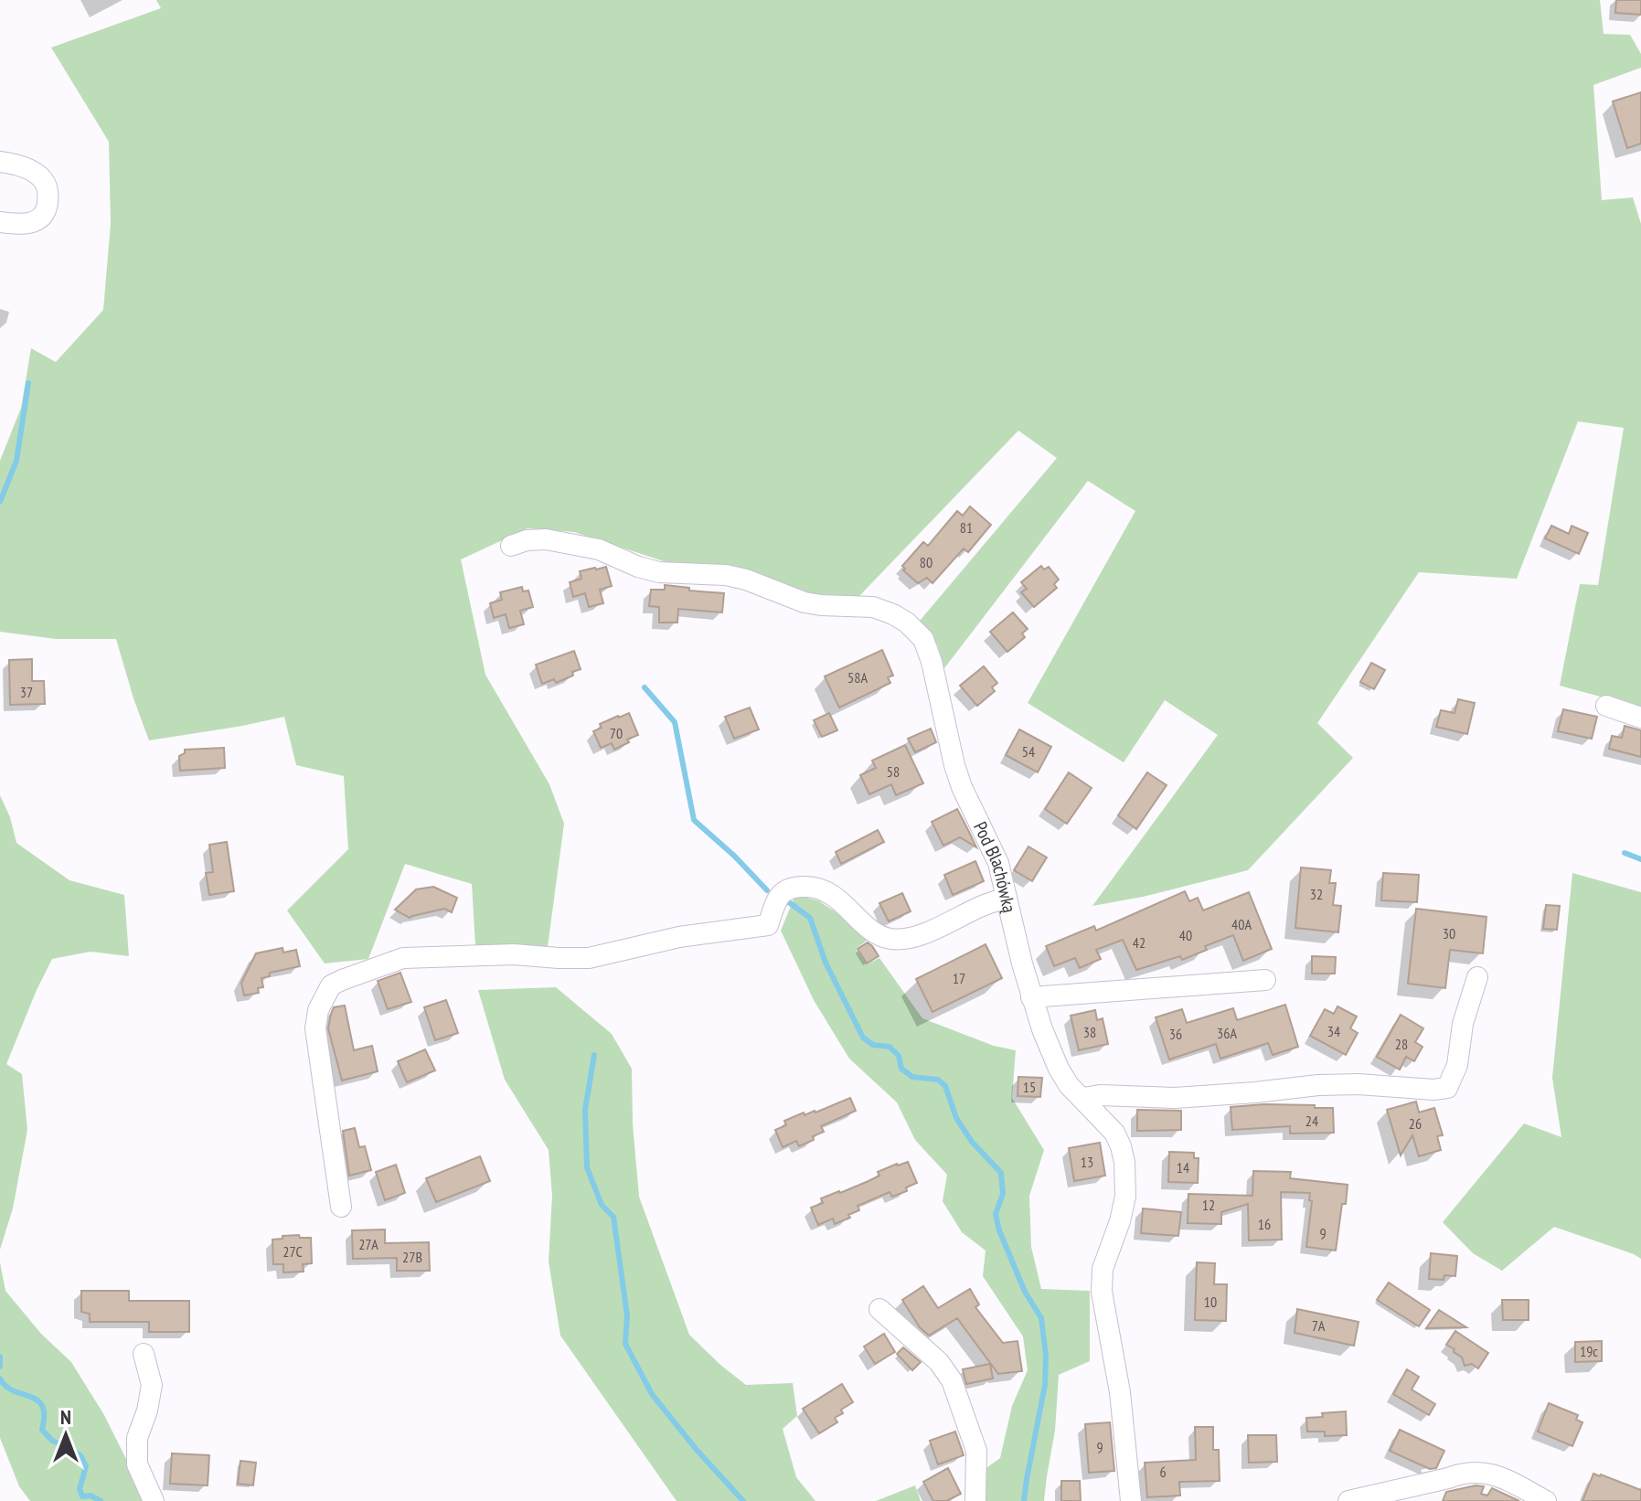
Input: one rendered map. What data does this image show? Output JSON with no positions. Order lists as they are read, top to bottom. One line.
{"streets":{"street":["Pod Blachówką"]},"house_numbers":["81","80","58A","37","70","54","58","32","40A","30","40","42","17","34","38","36A","36","28","15","24","26","13","14","12","16","9","27A","27C","27B","10","7A","19c","9","6"],"north":"top"}
